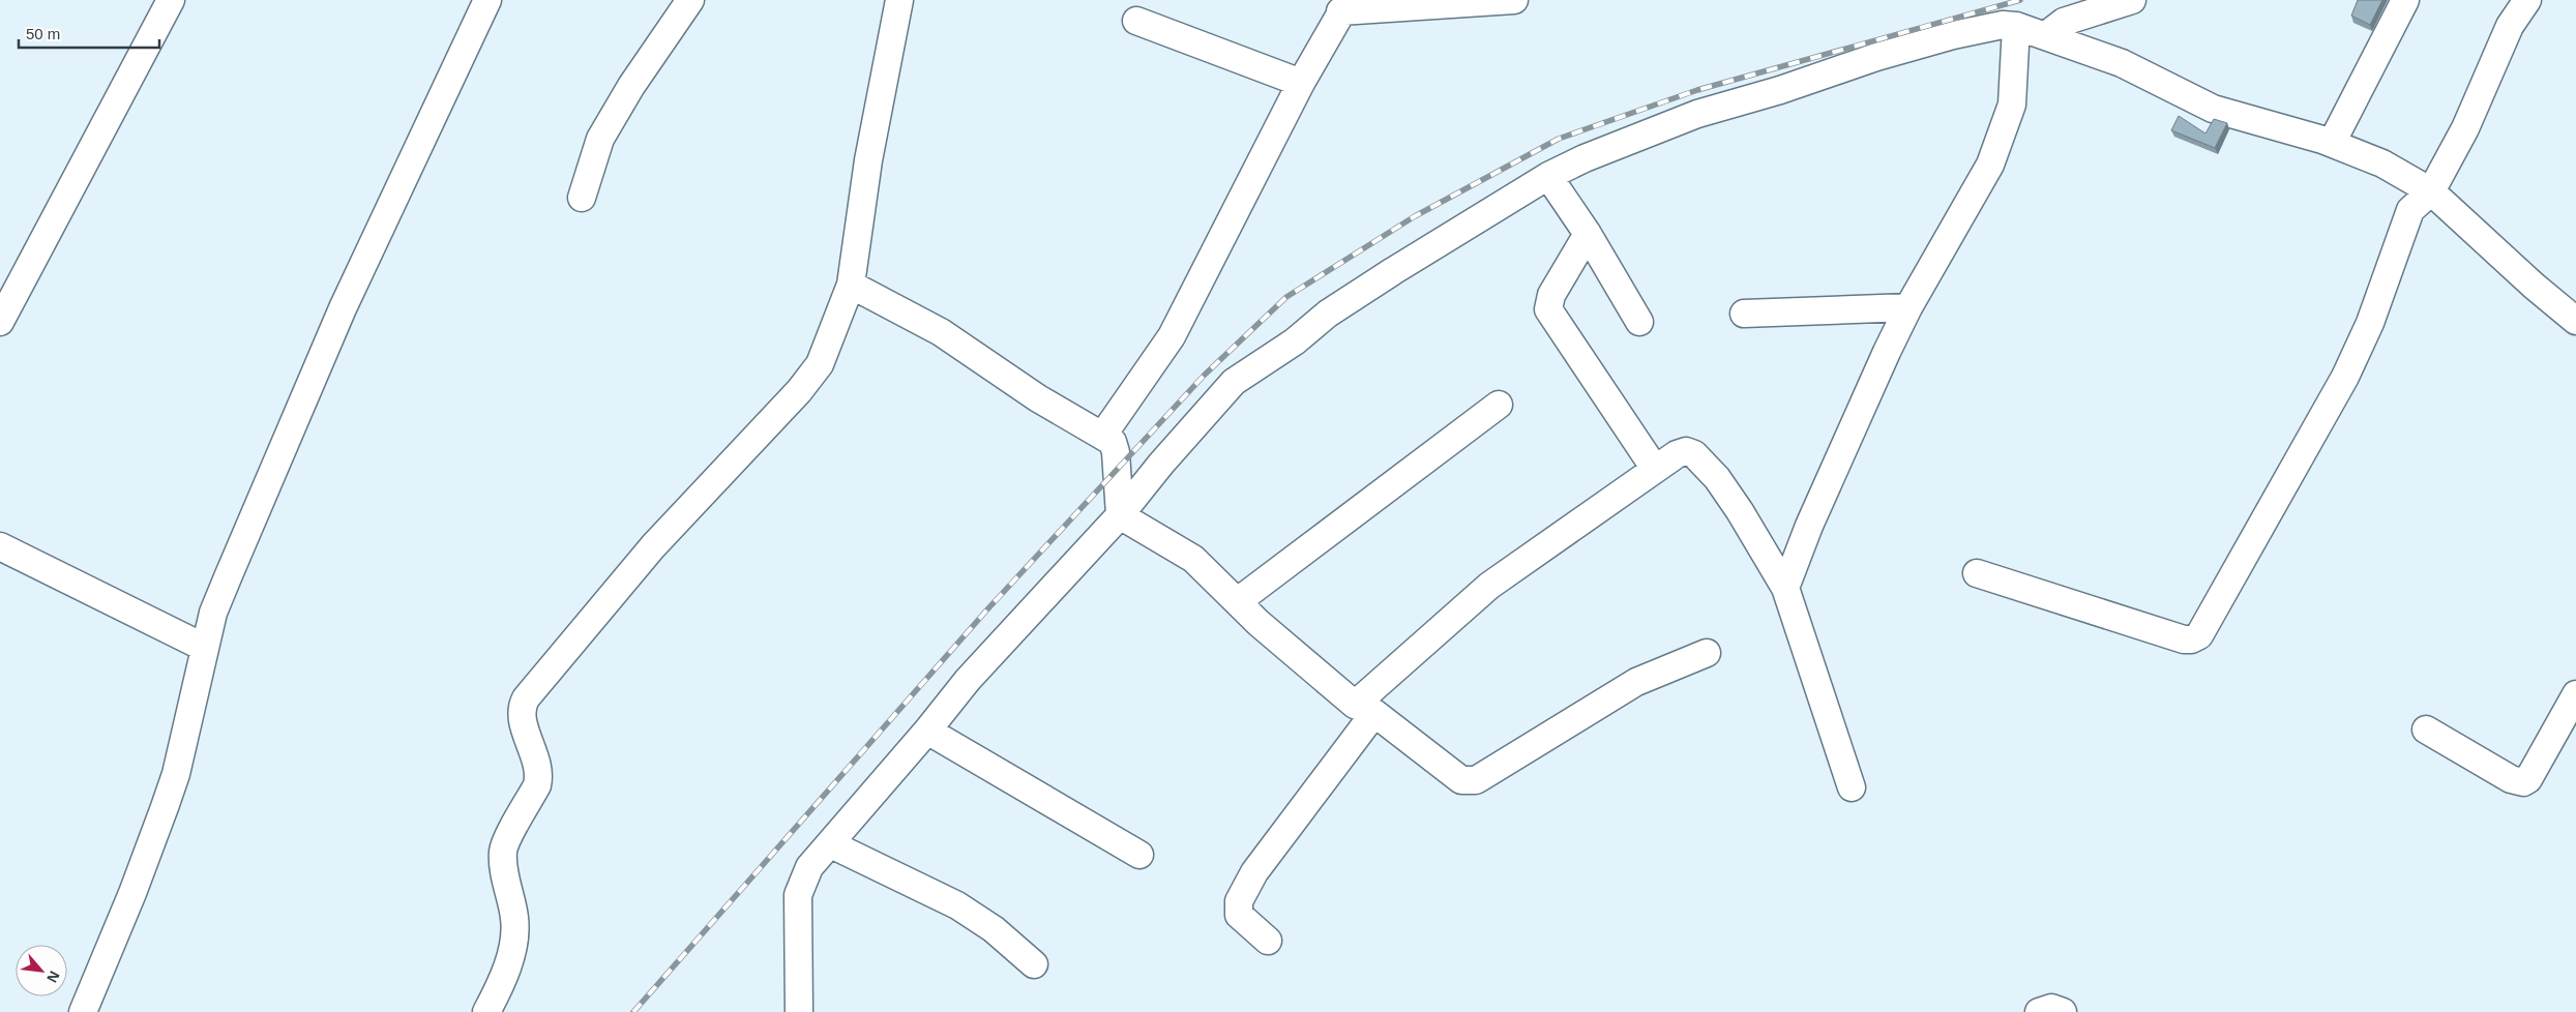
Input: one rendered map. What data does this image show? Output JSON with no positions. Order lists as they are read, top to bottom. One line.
{"scale_bar":"50 m","north":"bottom right"}
